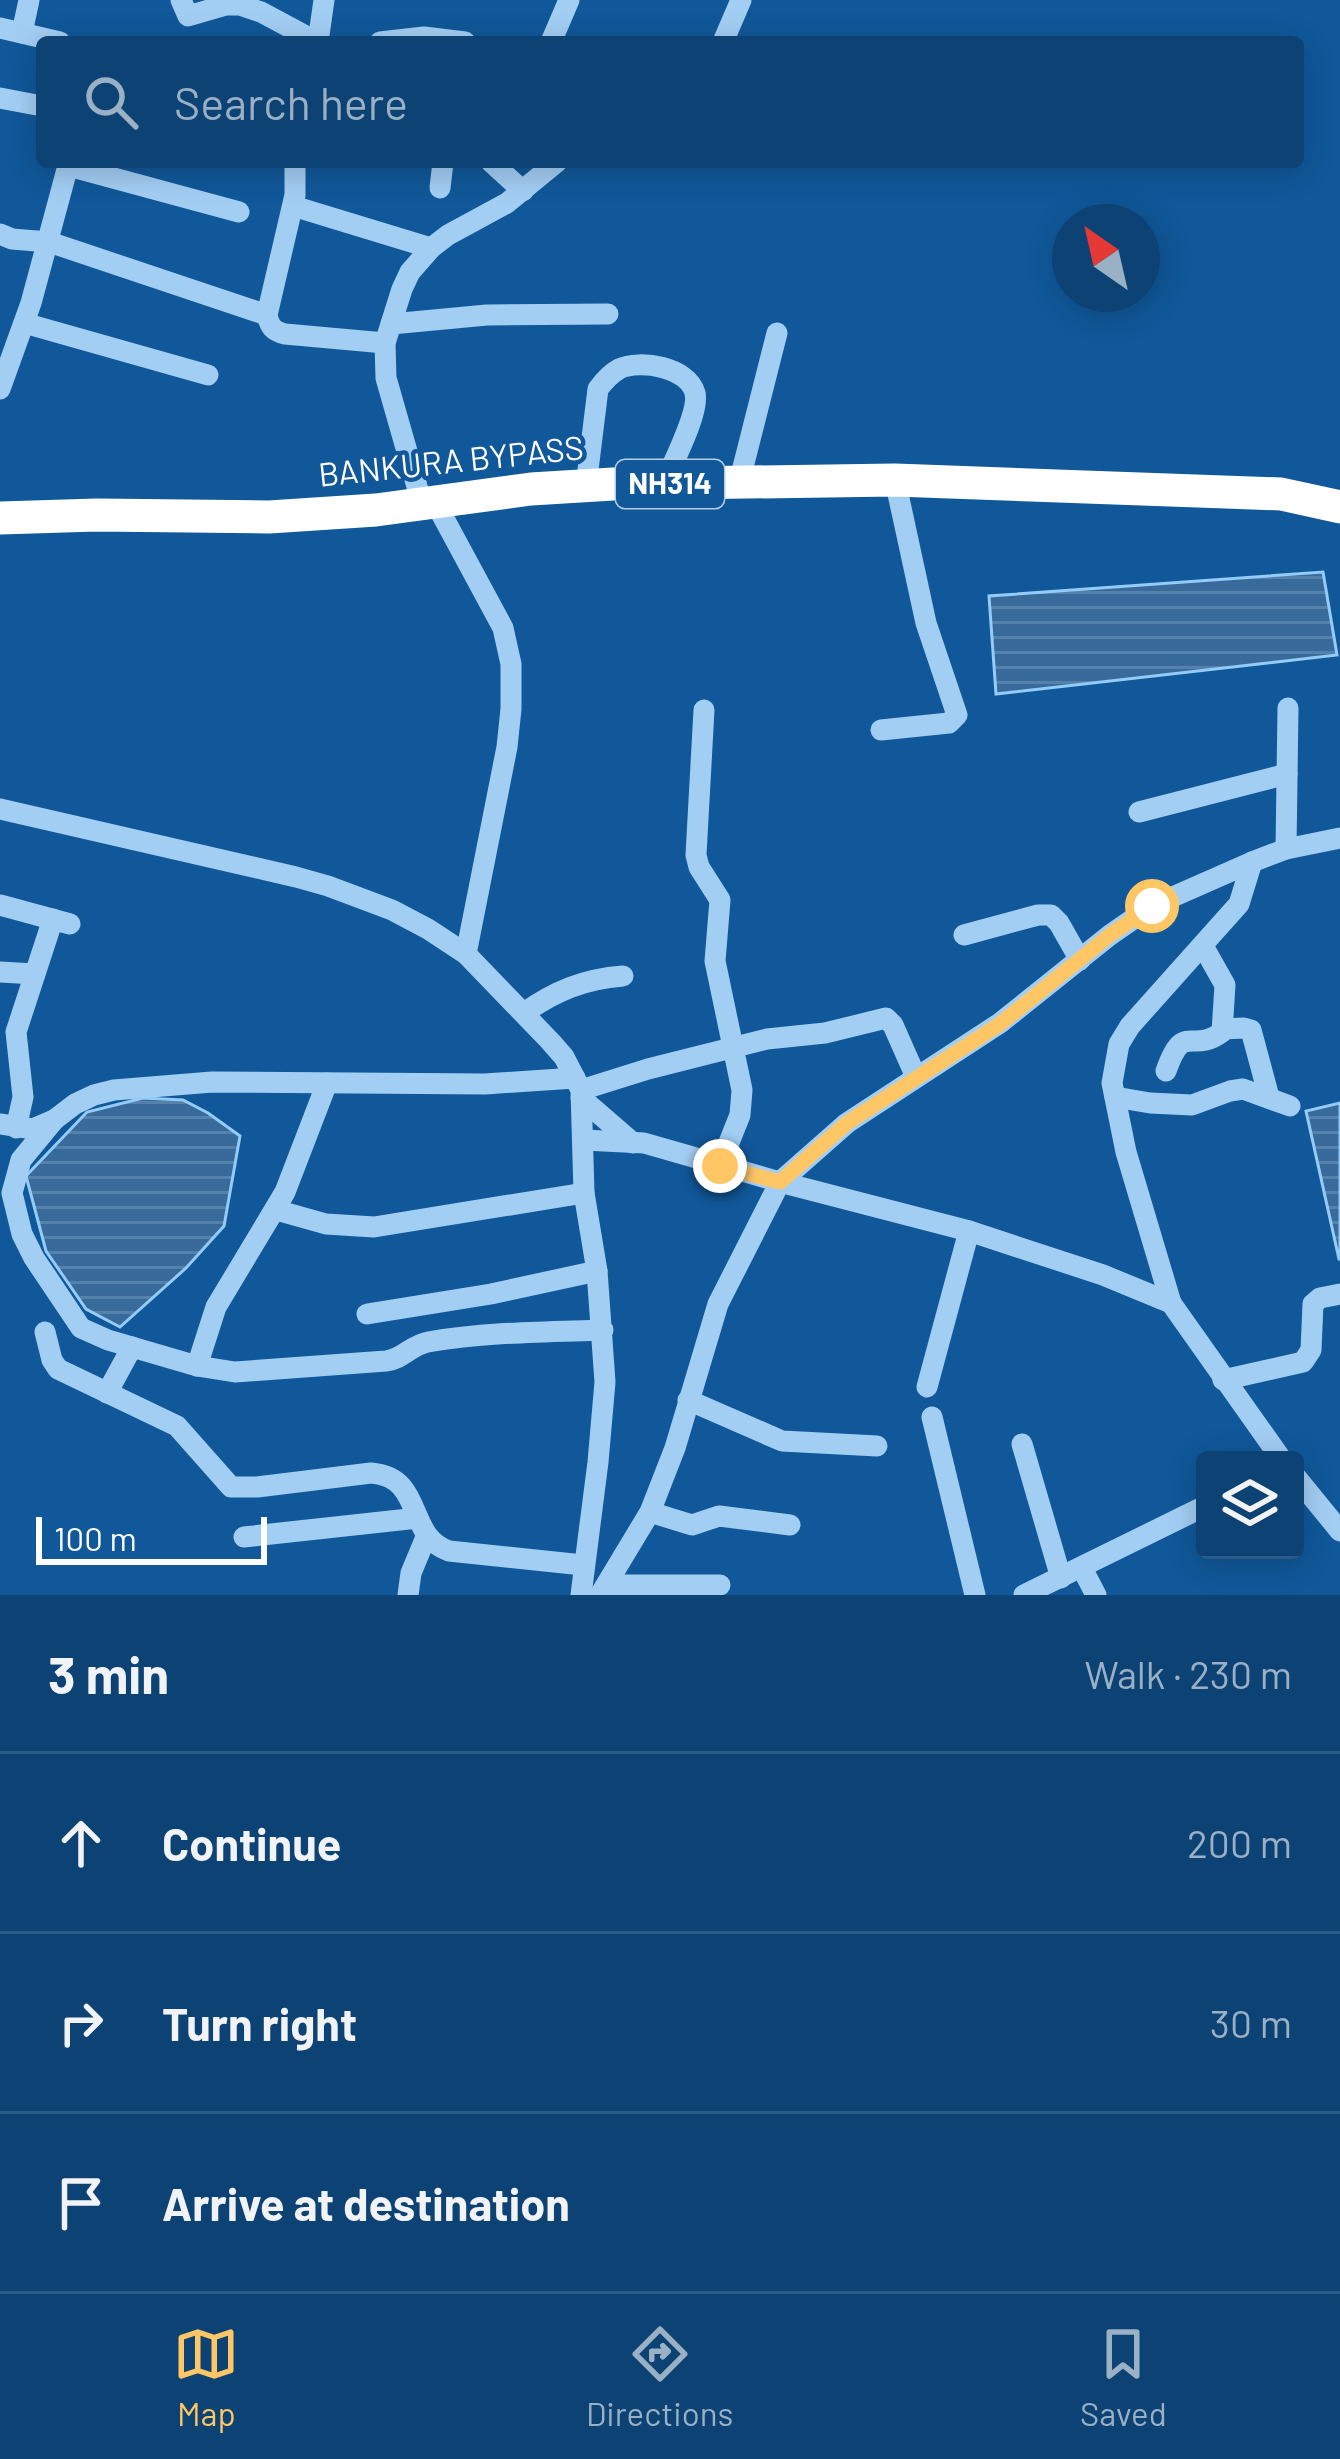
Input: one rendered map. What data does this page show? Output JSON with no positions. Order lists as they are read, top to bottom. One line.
{"streets":{"highway":["BANKURA BYPASS","NH314"]},"scale_bar":"100 m","north":"top left","page":{"search":"Search here","scale":"100 m","heading":["3 min","Walk · 230 m"],"list":[["Continue","200 m"],["Turn right","30 m"],"Arrive at destination"],"nav":["Map","Directions","Saved"]}}
